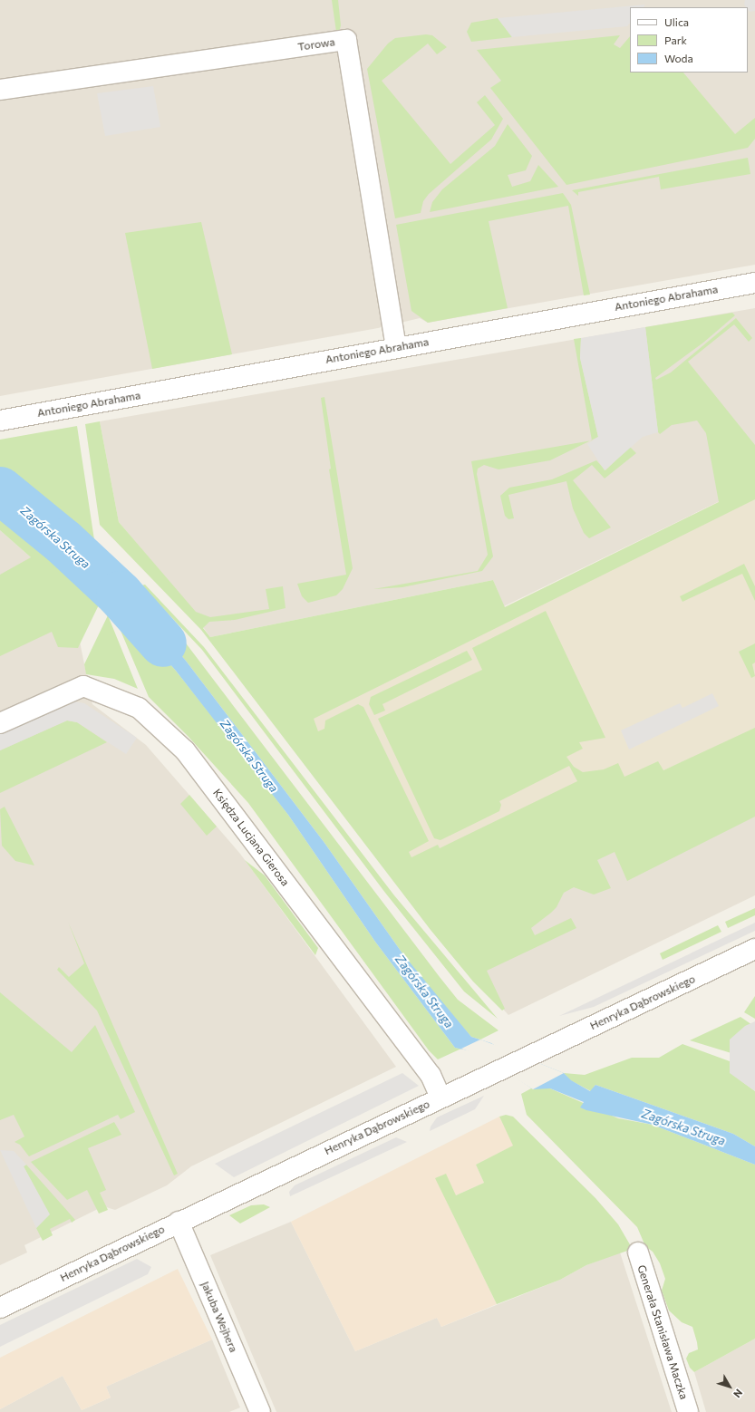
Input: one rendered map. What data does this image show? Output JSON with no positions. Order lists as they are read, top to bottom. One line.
{"streets":{"street":["Torowa","Antoniego Abrahama","Księdza Lucjana Gierosa","Henryka Dąbrowskiego","Jakuba Wejhera","Generała Stanisława Maczka"]},"crossings":[["Torowa","Antoniego Abrahama"],["Księdza Lucjana Gierosa","Henryka Dąbrowskiego"],["Henryka Dąbrowskiego","Jakuba Wejhera"]],"water":["Zagórska Struga"],"legend":["Ulica","Park","Woda"],"north":"bottom right"}
